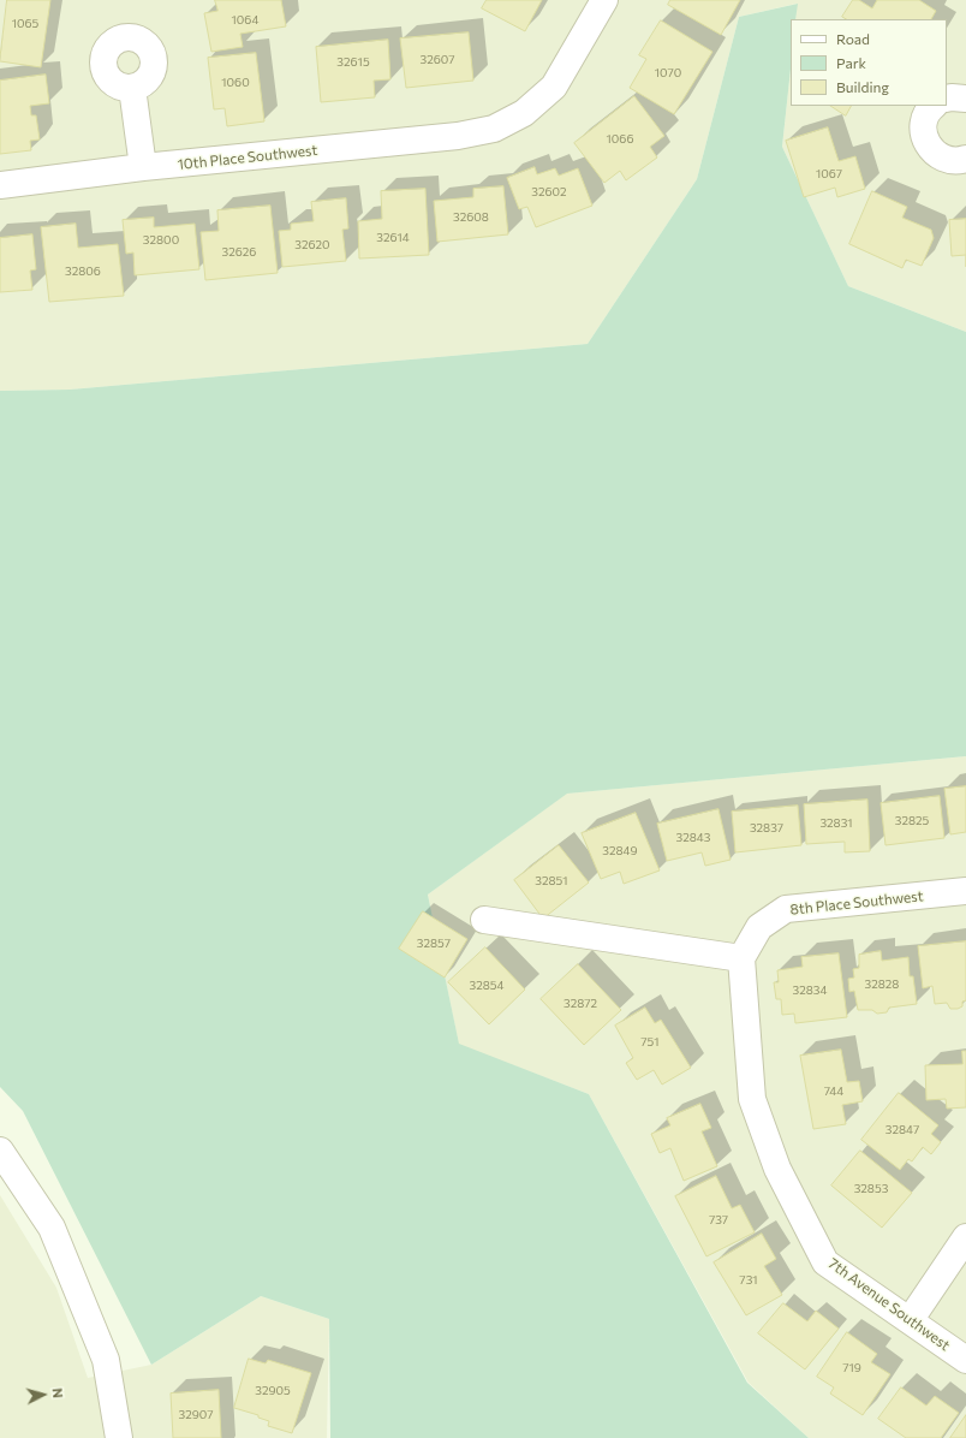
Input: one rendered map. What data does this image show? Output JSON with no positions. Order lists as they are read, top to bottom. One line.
{"streets":{"street":["10th Place Southwest","8th Place Southwest","7th Avenue Southwest"]},"crossings":[["8th Place Southwest","7th Avenue Southwest"]],"house_numbers":["1064","1065","32607","32615","1070","1060","1066","1067","32602","32608","32614","32800","32620","32626","32806","32825","32831","32837","32843","32849","32851","32857","32828","32854","32834","32872","751","744","32847","32853","737","731","719","32905","32907"],"legend":["Road","Park","Building"],"north":"right"}
